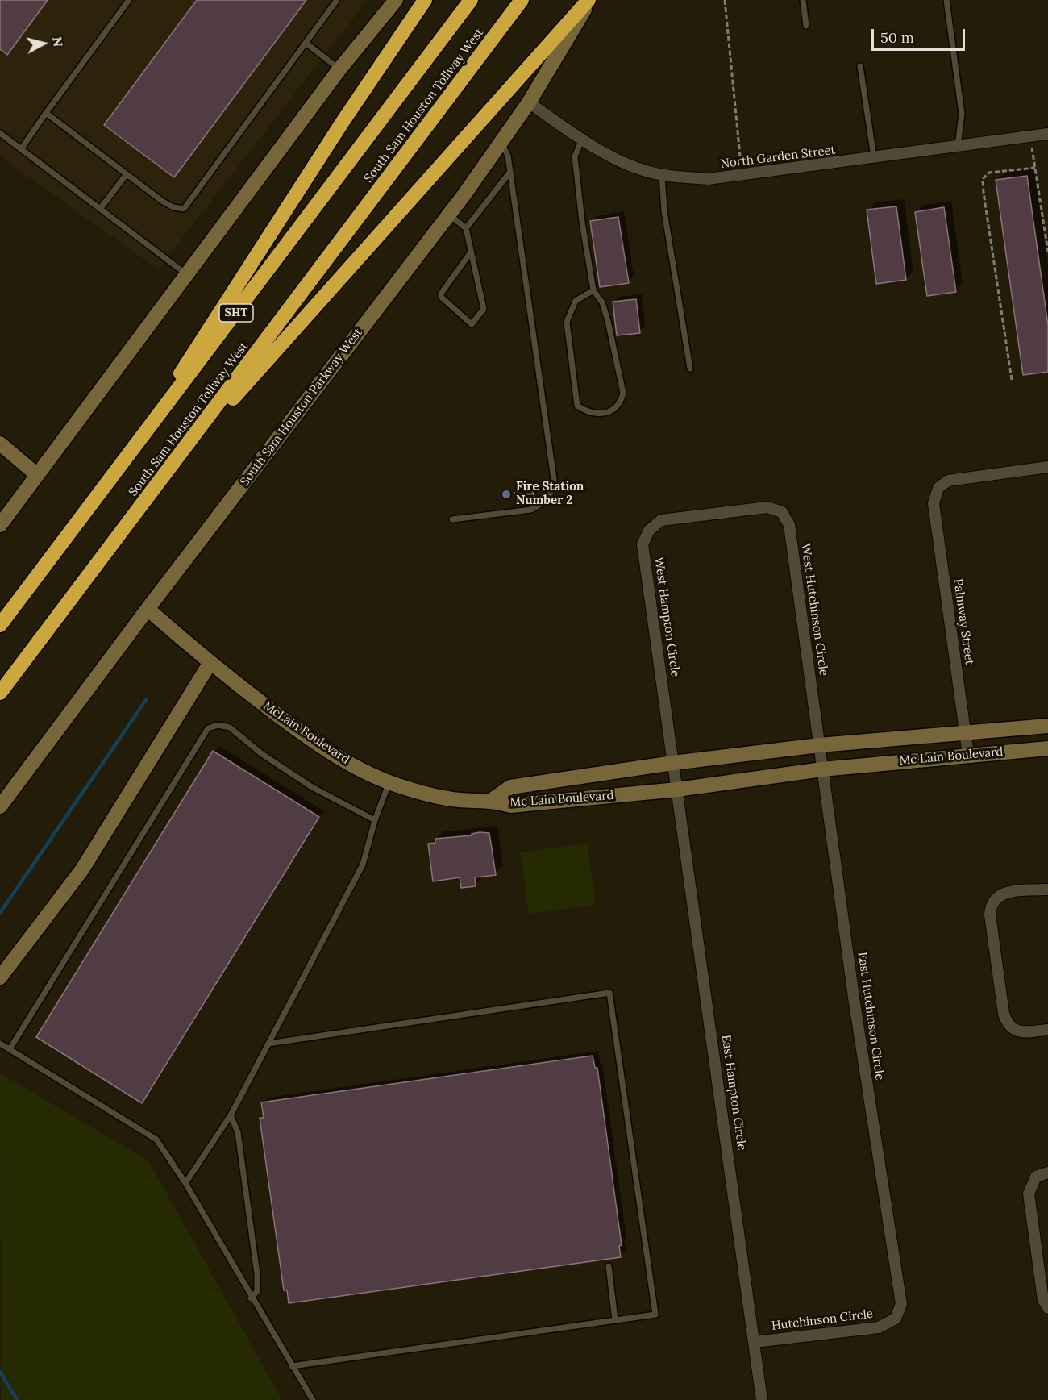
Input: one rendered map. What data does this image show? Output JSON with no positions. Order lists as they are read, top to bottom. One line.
{"streets":{"highway":["South Sam Houston Tollway West","SHT"],"main road":["South Sam Houston Parkway West","McLain Boulevard","Mc Lain Boulevard"],"street":["North Garden Street","West Hutchinson Circle","West Hampton Circle","Palmway Street","East Hutchinson Circle","East Hampton Circle","Hutchinson Circle"]},"crossings":[["North Garden Street","South Sam Houston Parkway West"],["South Sam Houston Parkway West","McLain Boulevard"],["West Hutchinson Circle","West Hampton Circle"],["West Hutchinson Circle","Mc Lain Boulevard"],["West Hutchinson Circle","East Hutchinson Circle"],["West Hampton Circle","Mc Lain Boulevard"],["West Hampton Circle","East Hampton Circle"],["Palmway Street","Mc Lain Boulevard"],["McLain Boulevard","Mc Lain Boulevard"],["Mc Lain Boulevard","East Hutchinson Circle"],["Mc Lain Boulevard","East Hampton Circle"],["East Hutchinson Circle","Hutchinson Circle"],["East Hampton Circle","Hutchinson Circle"]],"places":["Fire Station Number 2"],"scale_bar":"50 m","north":"right"}
